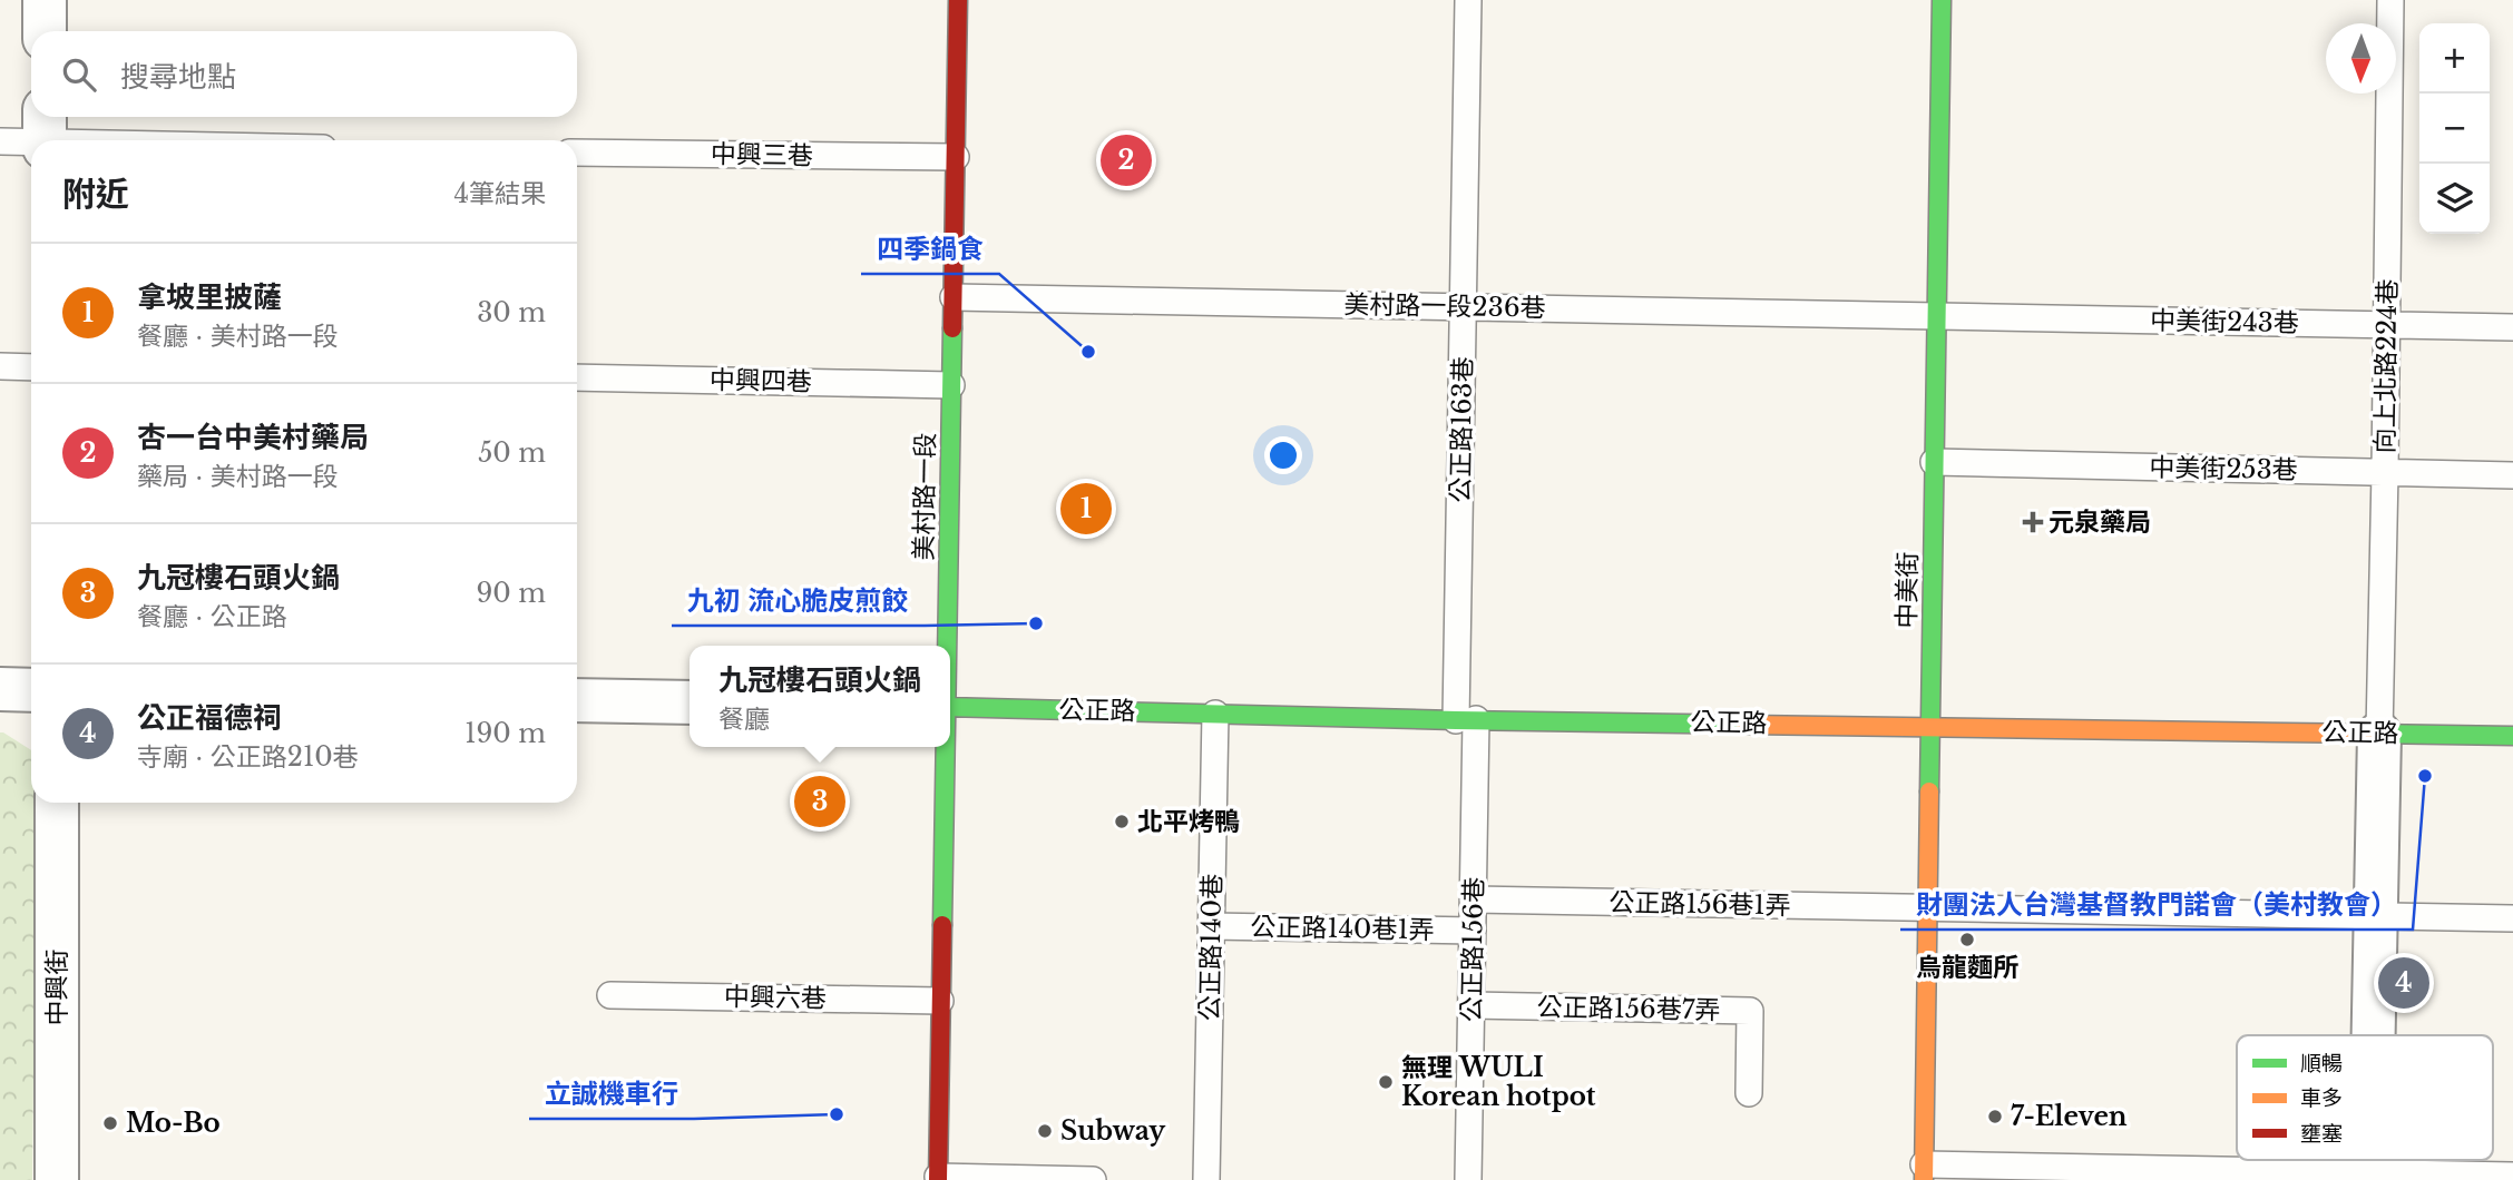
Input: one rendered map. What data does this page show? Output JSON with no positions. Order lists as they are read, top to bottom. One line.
{"streets":{"street":["美村路一段","中美街","公正路","中興街"],"lane":["中興三巷","美村路一段236巷","中美街243巷","向上北路224巷","中興四巷","公正路163巷","中美街253巷","公正路156巷1弄","公正路140巷1弄","公正路140巷","公正路156巷","中興六巷","公正路156巷7弄"]},"crossings":[["中興三巷","美村路一段"],["美村路一段236巷","中美街243巷"],["美村路一段236巷","公正路163巷"],["美村路一段236巷","美村路一段"],["美村路一段236巷","中美街"],["中美街243巷","向上北路224巷"],["中美街243巷","中美街"],["向上北路224巷","中美街253巷"],["向上北路224巷","公正路"],["中興四巷","美村路一段"],["公正路163巷","公正路"],["公正路163巷","公正路156巷"],["中美街253巷","中美街"],["美村路一段","中興六巷"],["中美街","公正路"],["中美街","公正路156巷1弄"],["公正路","公正路140巷"],["公正路","公正路156巷"],["公正路156巷1弄","公正路156巷"],["公正路140巷1弄","公正路140巷"],["公正路140巷1弄","公正路156巷"],["公正路156巷","公正路156巷7弄"]],"places":{"other":["四季鍋食","九初 流心脆皮煎餃","財團法人台灣基督教門諾會（美村教會）","北平烤鴨","烏龍麵所","無理 WULI Korean hotpot","立誠機車行","7-Eleven","Mo-Bo","Subway"],"health":["元泉藥局"]},"legend":["順暢","車多","壅塞"],"north":"bottom","page":{"map_buttons":["+","−"],"search":"搜尋地點","pins":["2","1","3","4"],"heading":["附近","4筆結果"],"list":[{"mark":"1","name":"拿坡里披薩","note":"餐廳 · 美村路一段","value":"30 m"},{"mark":"2","name":"杏一台中美村藥局","note":"藥局 · 美村路一段","value":"50 m"},{"mark":"3","name":"九冠樓石頭火鍋","note":"餐廳 · 公正路","value":"90 m"},{"mark":"4","name":"公正福德祠","note":"寺廟 · 公正路210巷","value":"190 m"}],"popup":["九冠樓石頭火鍋","餐廳"]}}
